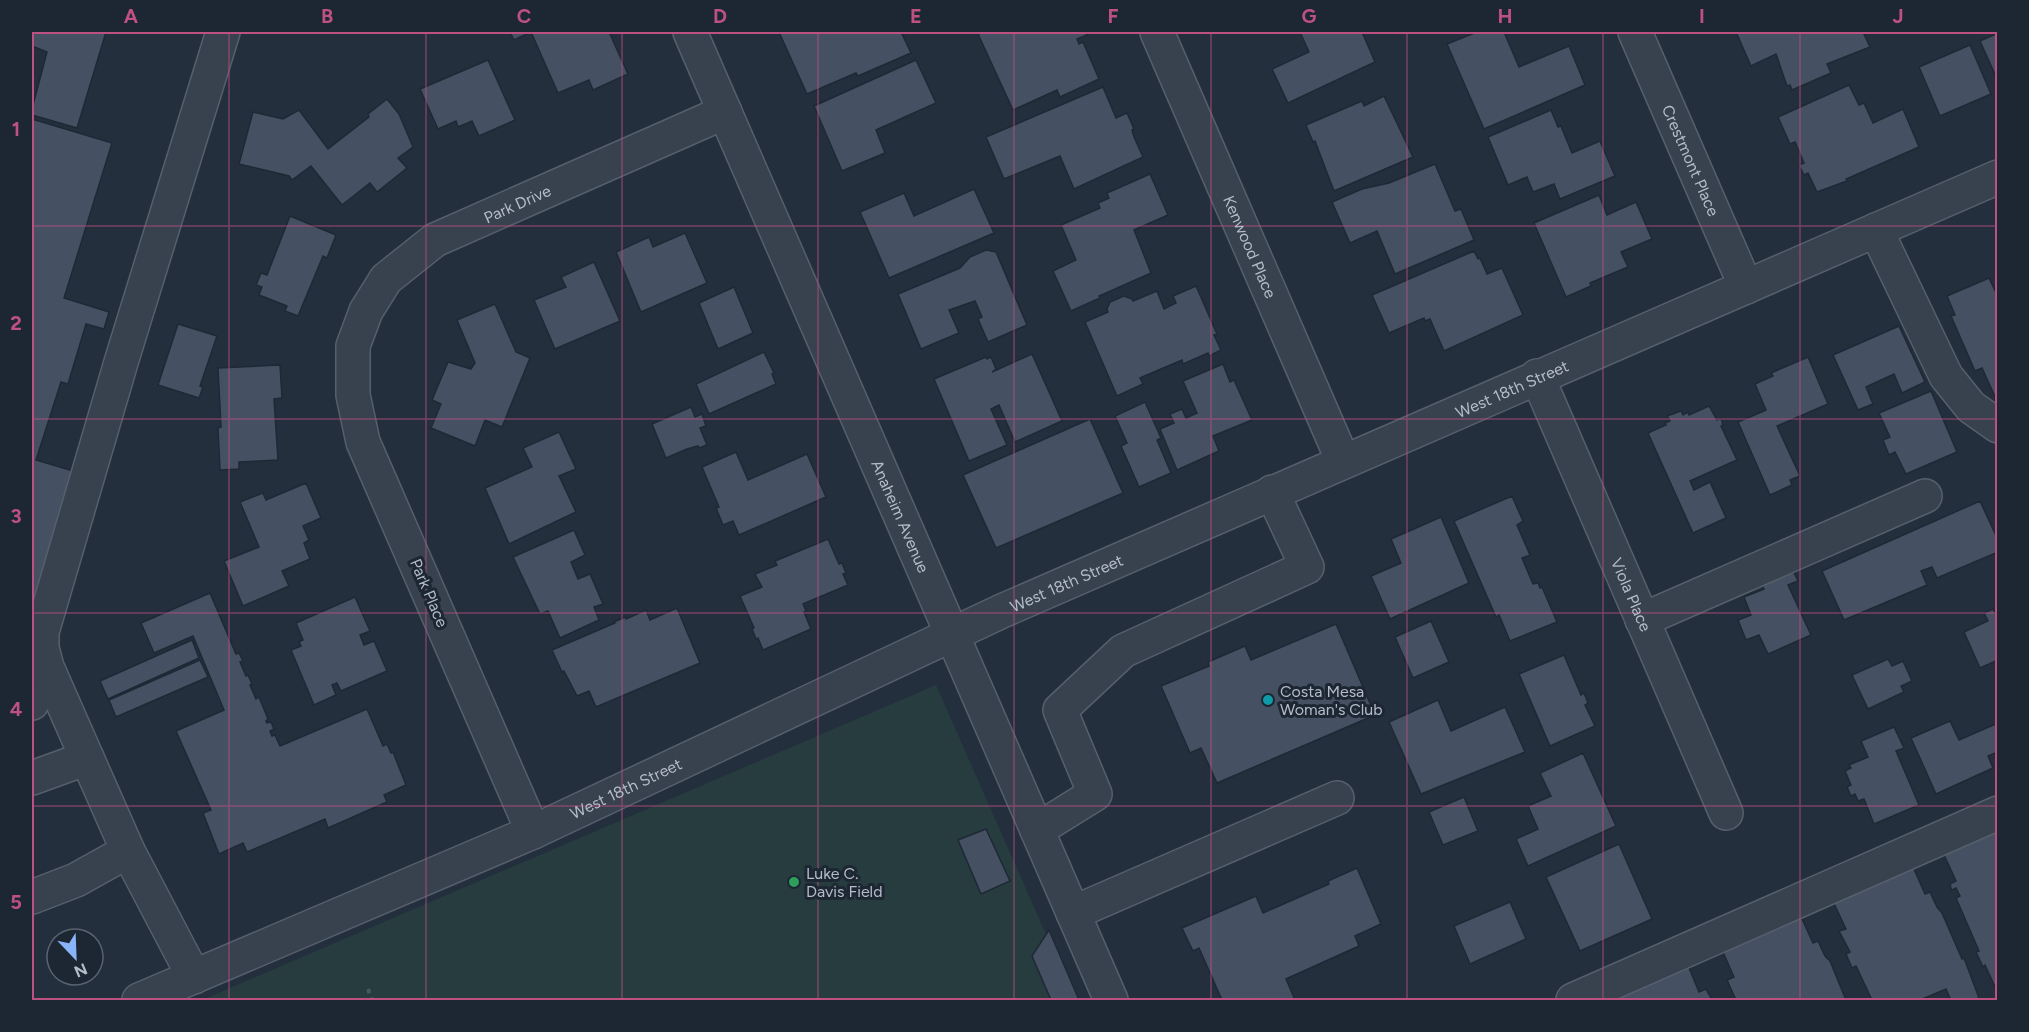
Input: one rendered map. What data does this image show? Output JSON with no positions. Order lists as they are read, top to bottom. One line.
{"streets":{"street":["Crestmont Place","Park Drive","Kenwood Place","West 18th Street","Anaheim Avenue","Park Place","Viola Place"]},"crossings":[["Crestmont Place","West 18th Street"],["Park Drive","Anaheim Avenue"],["Park Drive","Park Place"],["Kenwood Place","West 18th Street"],["West 18th Street","Anaheim Avenue"],["West 18th Street","Park Place"],["West 18th Street","Viola Place"]],"places":["Costa Mesa Woman's Club","Luke C. Davis Field"],"north":"bottom right","grid":{"columns":["A","B","C","D","E","F","G","H","I","J"],"rows":["1","2","3","4","5"]}}
